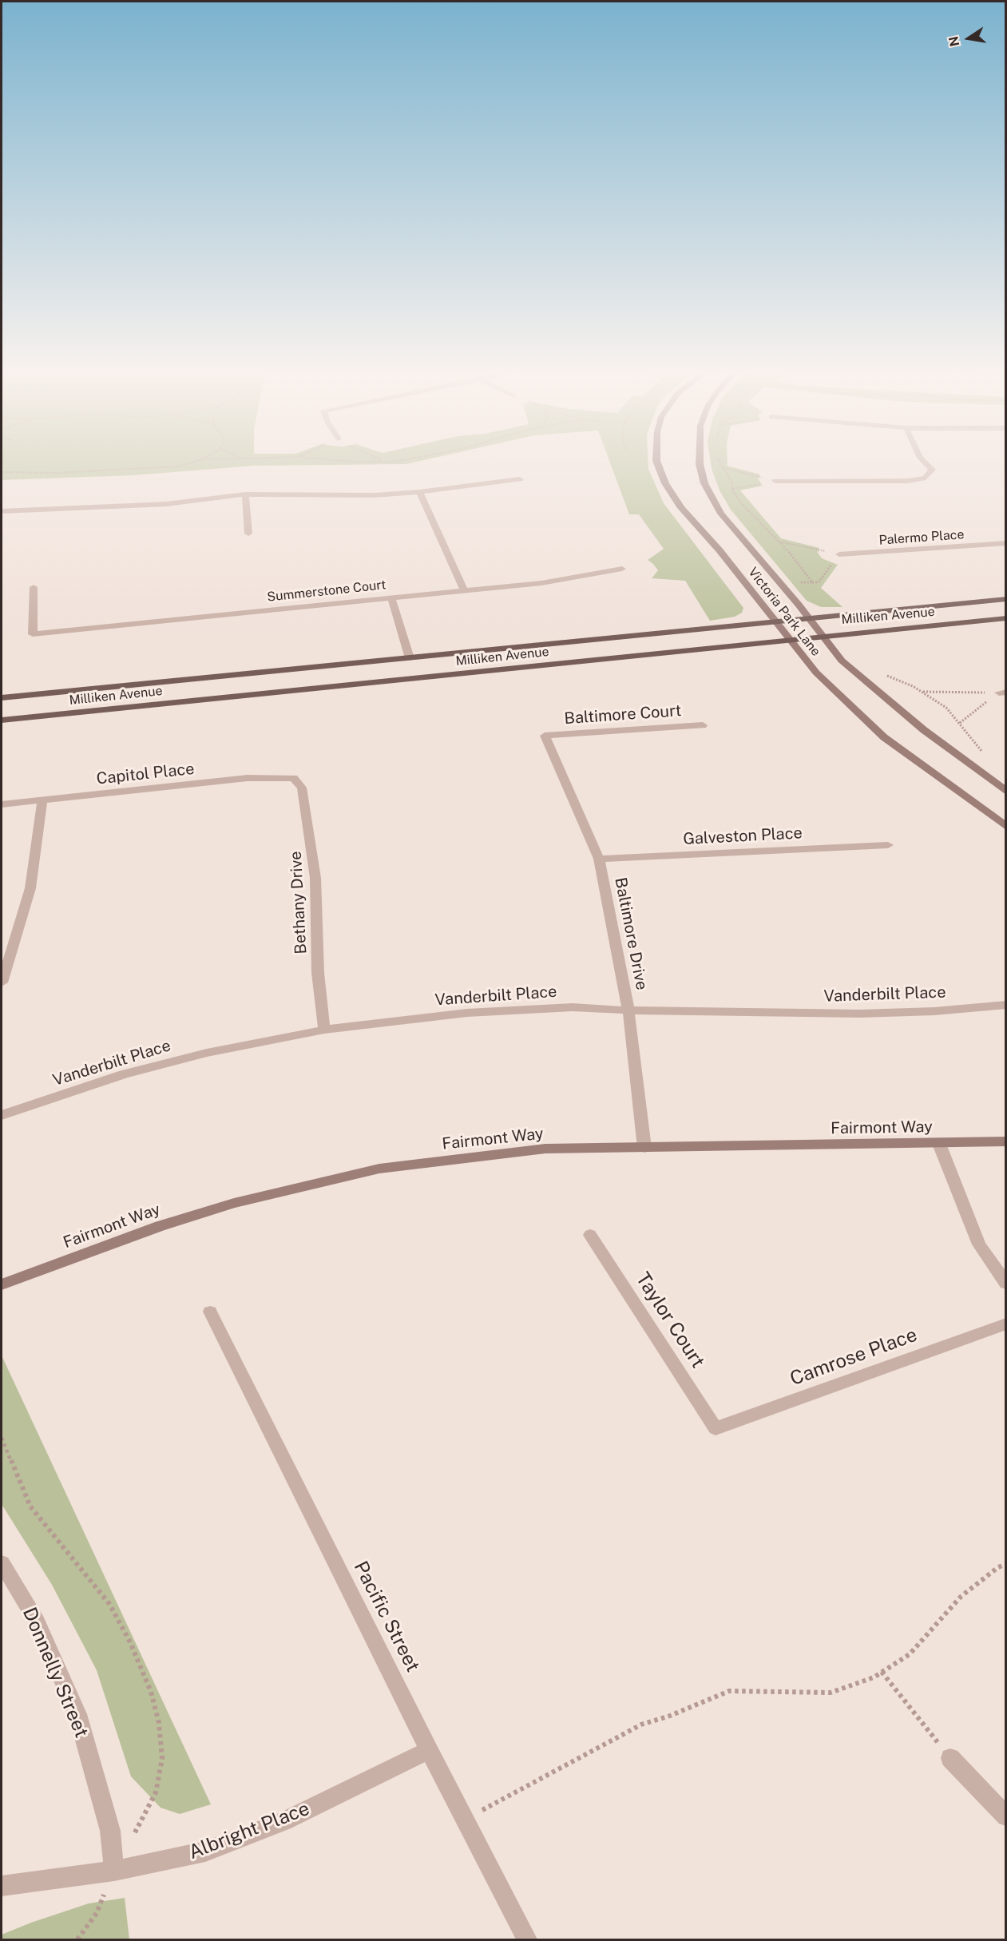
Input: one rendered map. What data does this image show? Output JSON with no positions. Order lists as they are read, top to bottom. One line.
{"streets":{"main road":["Milliken Avenue"],"street":["Palermo Place","Summerstone Court","Victoria Park Lane","Baltimore Court","Capitol Place","Galveston Place","Bethany Drive","Baltimore Drive","Vanderbilt Place","Fairmont Way","Taylor Court","Camrose Place","Pacific Street","Donnelly Street","Albright Place"]},"crossings":[["Victoria Park Lane","Milliken Avenue"],["Baltimore Court","Baltimore Drive"],["Capitol Place","Bethany Drive"],["Galveston Place","Baltimore Drive"],["Bethany Drive","Vanderbilt Place"],["Baltimore Drive","Vanderbilt Place"],["Baltimore Drive","Fairmont Way"],["Taylor Court","Camrose Place"],["Pacific Street","Albright Place"],["Donnelly Street","Albright Place"]],"north":"left"}
